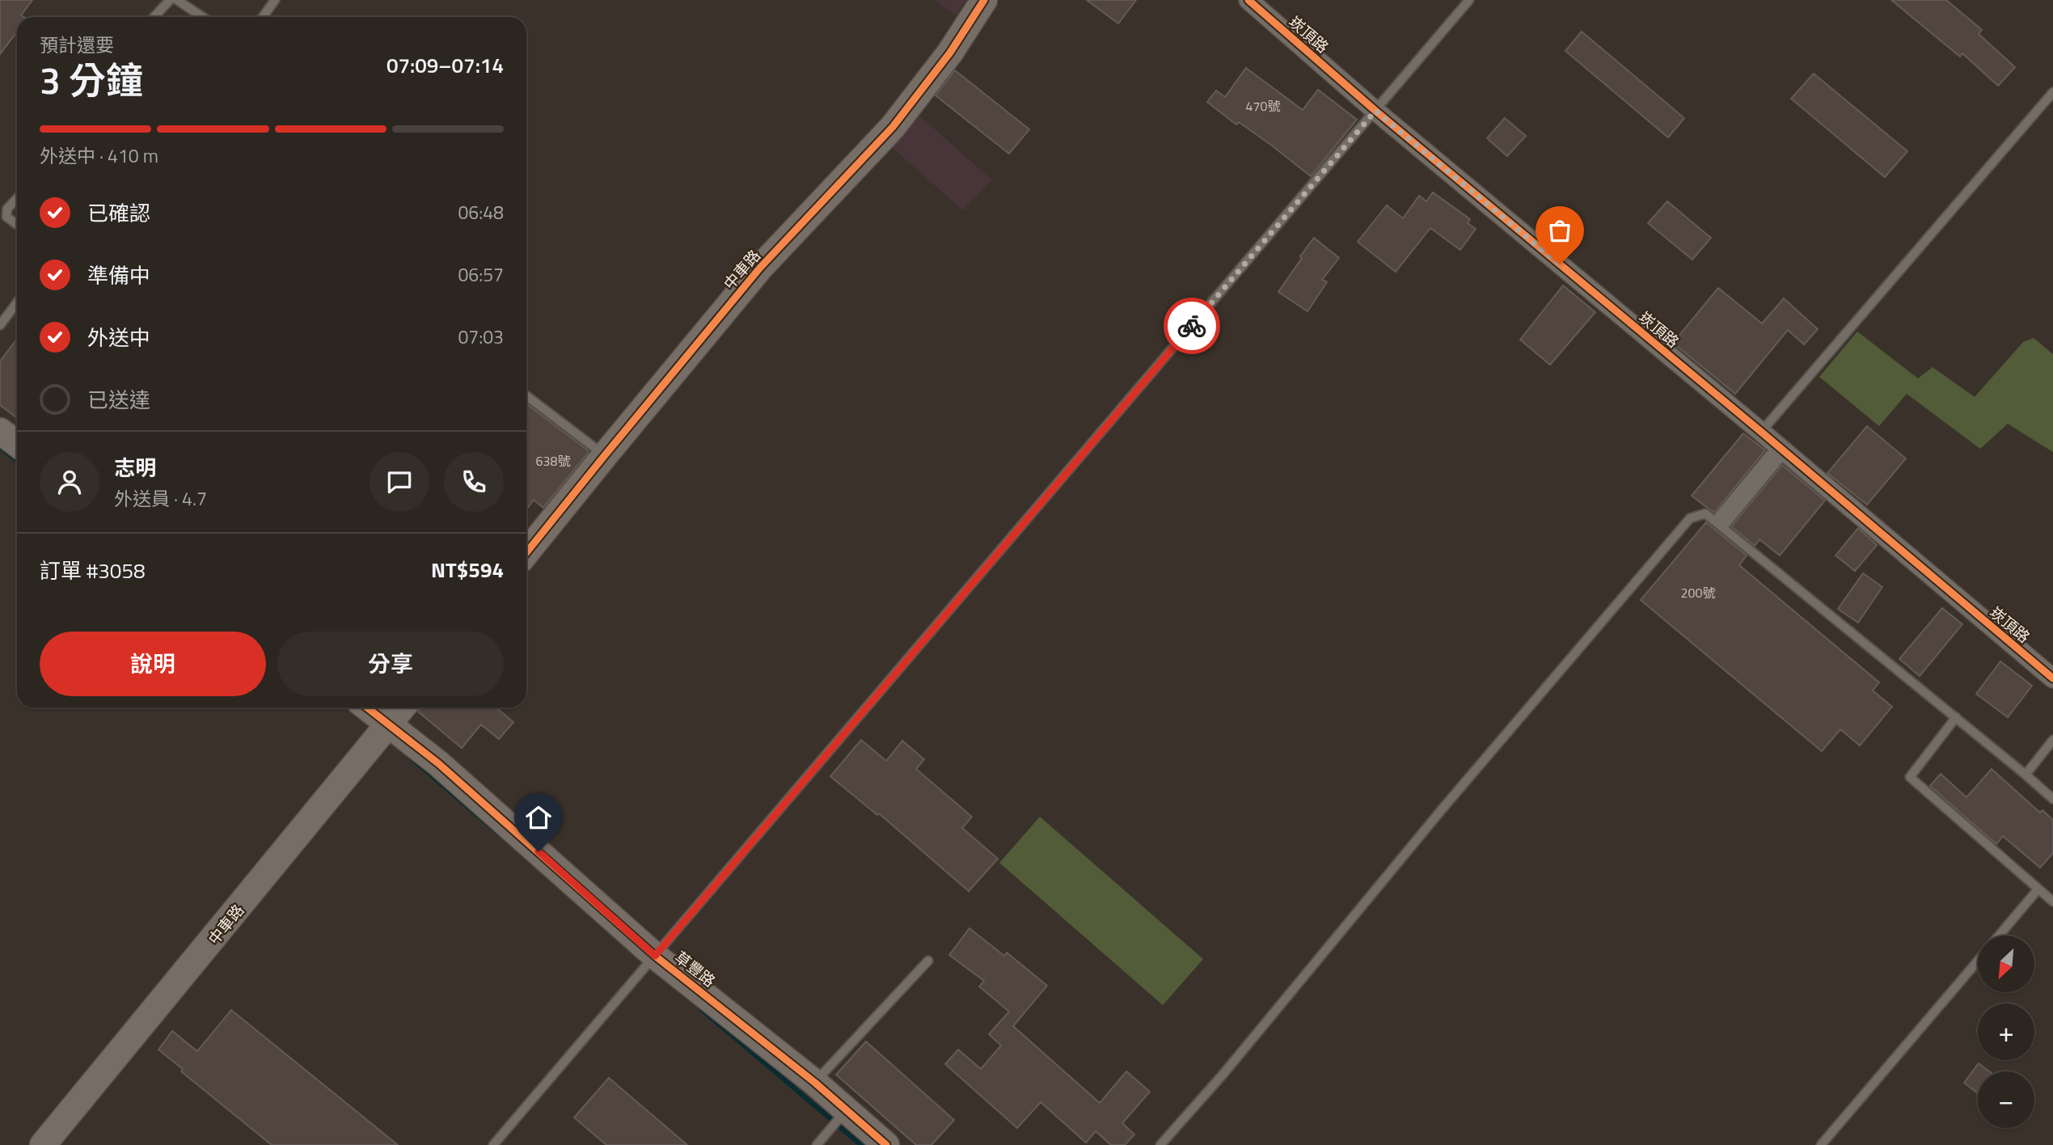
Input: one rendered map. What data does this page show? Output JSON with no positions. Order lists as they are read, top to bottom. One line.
{"streets":{"street":["崁頂路","中車路","草豐路"]},"crossings":[["中車路","草豐路"]],"house_numbers":["470號","638號","200號"],"north":"bottom left","page":{"heading":["3 分鐘","預計還要","07:09–07:14"],"panel":["志明","外送員 · 4.7","訂單 #3058","NT$594"],"bar":"外送中 · 410 m","list":[["已確認","06:48"],["準備中","06:57"],["外送中","07:03"],"已送達"],"buttons":["說明","分享"],"map_buttons":["+","−"]}}
